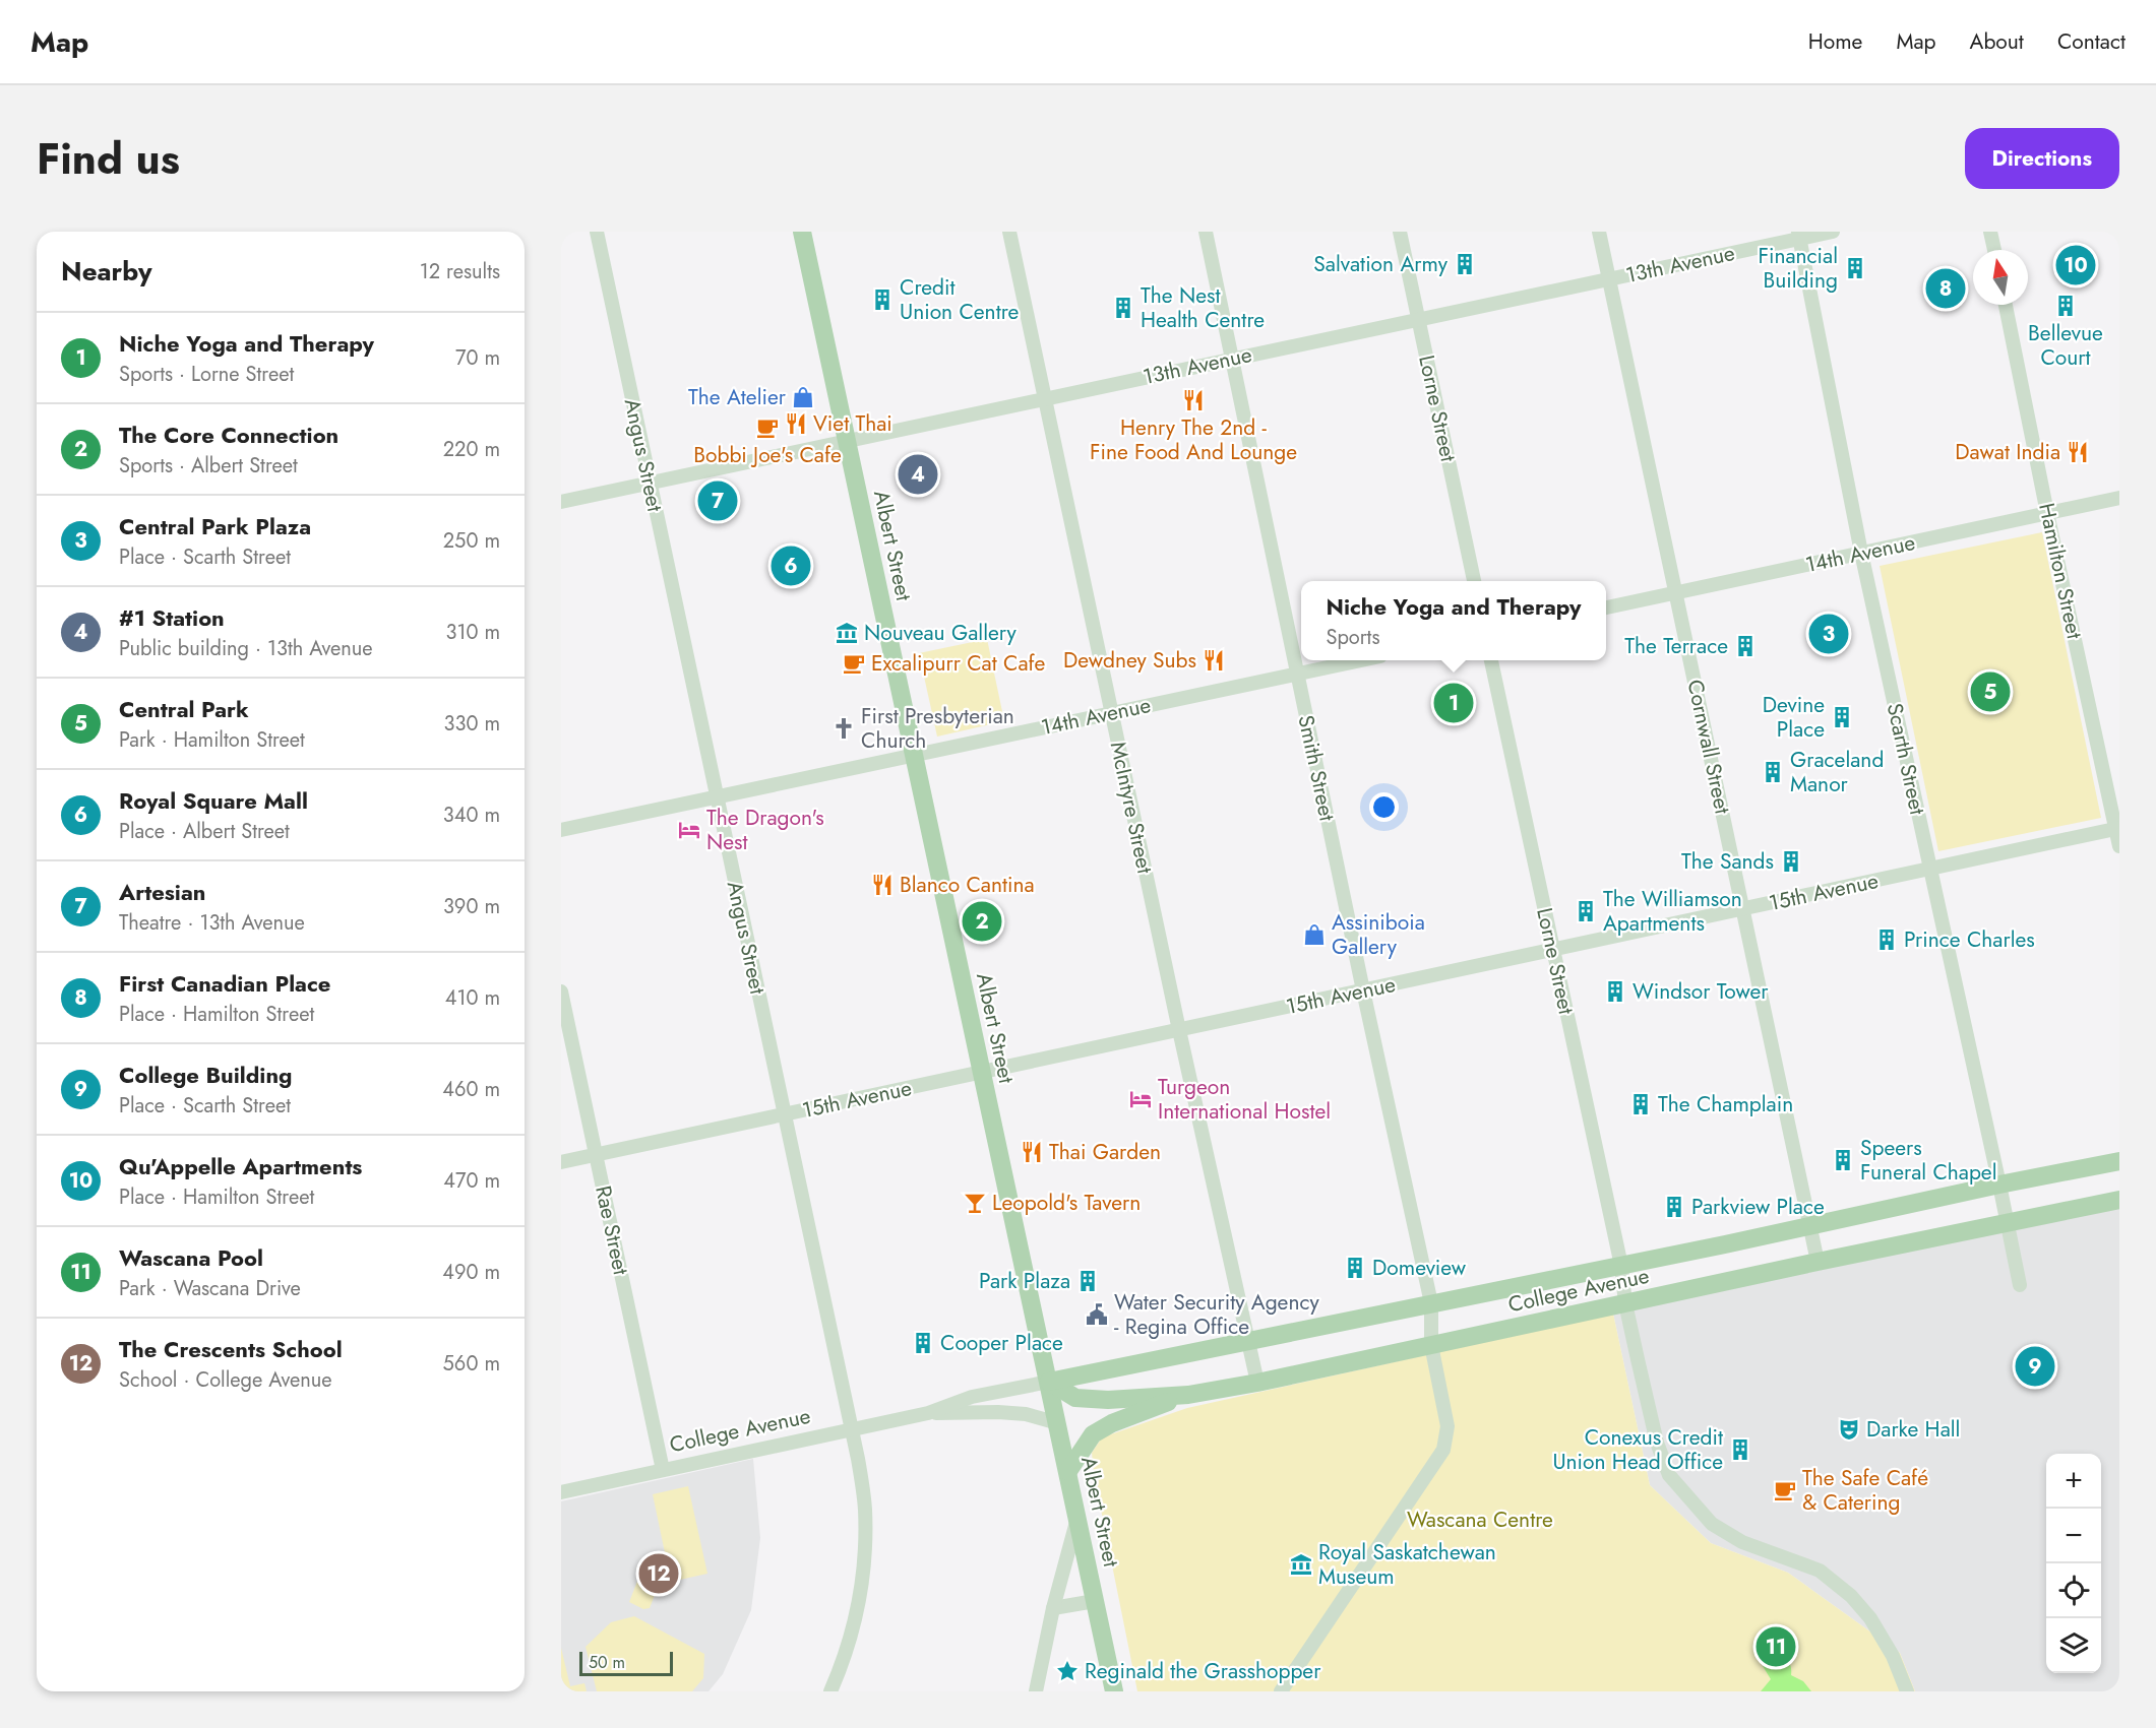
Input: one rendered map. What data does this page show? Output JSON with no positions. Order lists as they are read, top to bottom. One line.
{"streets":{"main road":["Albert Street","College Avenue"],"street":["13th Avenue","Lorne Street","Angus Street","14th Avenue","Hamilton Street","Cornwall Street","Scarth Street","Smith Street","McIntyre Street","15th Avenue","Rae Street"]},"crossings":[["13th Avenue","Lorne Street"],["13th Avenue","Angus Street"],["13th Avenue","Albert Street"],["13th Avenue","Cornwall Street"],["13th Avenue","Scarth Street"],["13th Avenue","Smith Street"],["13th Avenue","McIntyre Street"],["Lorne Street","15th Avenue"],["Lorne Street","College Avenue"],["Angus Street","14th Avenue"],["Angus Street","15th Avenue"],["Angus Street","College Avenue"],["Albert Street","14th Avenue"],["Albert Street","15th Avenue"],["Albert Street","College Avenue"],["14th Avenue","Hamilton Street"],["14th Avenue","Cornwall Street"],["14th Avenue","Scarth Street"],["14th Avenue","Smith Street"],["14th Avenue","McIntyre Street"],["Hamilton Street","15th Avenue"],["Cornwall Street","15th Avenue"],["Cornwall Street","College Avenue"],["Scarth Street","15th Avenue"],["Scarth Street","College Avenue"],["Smith Street","15th Avenue"],["Smith Street","College Avenue"],["McIntyre Street","15th Avenue"],["McIntyre Street","College Avenue"],["15th Avenue","Rae Street"],["Rae Street","College Avenue"]],"parks":["Wascana Centre"],"places":{"building":["Salvation Army","Financial Building","Credit Union Centre","Bellevue Court","The Nest Health Centre","The Terrace","Devine Place","Graceland Manor","The Sands","The Williamson Apartments","Prince Charles","Windsor Tower","The Champlain","Speers Funeral Chapel","Parkview Place","Domeview","Park Plaza","Cooper Place","Conexus Credit Union Head Office"],"shop":["The Atelier","Assiniboia Gallery"],"restaurant":["Henry The 2nd - Fine Food And Lounge","Viet Thai","Dawat India","Dewdney Subs","Blanco Cantina","Thai Garden"],"cafe":["Bobbi Joe's Cafe","Excalipurr Cat Cafe","The Safe Café & Catering"],"museum":["Nouveau Gallery","Royal Saskatchewan Museum"],"church":["First Presbyterian Church"],"hotel":["The Dragon's Nest","Turgeon International Hostel"],"bar":["Leopold's Tavern"],"public building":["Water Security Agency - Regina Office"],"theatre":["Darke Hall"],"place":["Reginald the Grasshopper"]},"scale_bar":"50 m","north":"top","page":{"header":"Map","nav":["Home","Map","About","Contact"],"title":"Find us","buttons":"Directions","heading":["Nearby","12 results"],"pins":["10","8","4","7","6","3","5","1","2","9","12","11"],"list":[{"mark":"1","name":"Niche Yoga and Therapy","note":"Sports · Lorne Street","value":"70 m"},{"mark":"2","name":"The Core Connection","note":"Sports · Albert Street","value":"220 m"},{"mark":"3","name":"Central Park Plaza","note":"Place · Scarth Street","value":"250 m"},{"mark":"4","name":"#1 Station","note":"Public building · 13th Avenue","value":"310 m"},{"mark":"5","name":"Central Park","note":"Park · Hamilton Street","value":"330 m"},{"mark":"6","name":"Royal Square Mall","note":"Place · Albert Street","value":"340 m"},{"mark":"7","name":"Artesian","note":"Theatre · 13th Avenue","value":"390 m"},{"mark":"8","name":"First Canadian Place","note":"Place · Hamilton Street","value":"410 m"},{"mark":"9","name":"College Building","note":"Place · Scarth Street","value":"460 m"},{"mark":"10","name":"Qu'Appelle Apartments","note":"Place · Hamilton Street","value":"470 m"},{"mark":"11","name":"Wascana Pool","note":"Park · Wascana Drive","value":"490 m"},{"mark":"12","name":"The Crescents School","note":"School · College Avenue","value":"560 m"}],"popup":["Niche Yoga and Therapy","Sports"],"map_buttons":["+","−"],"scale":"50 m"}}
